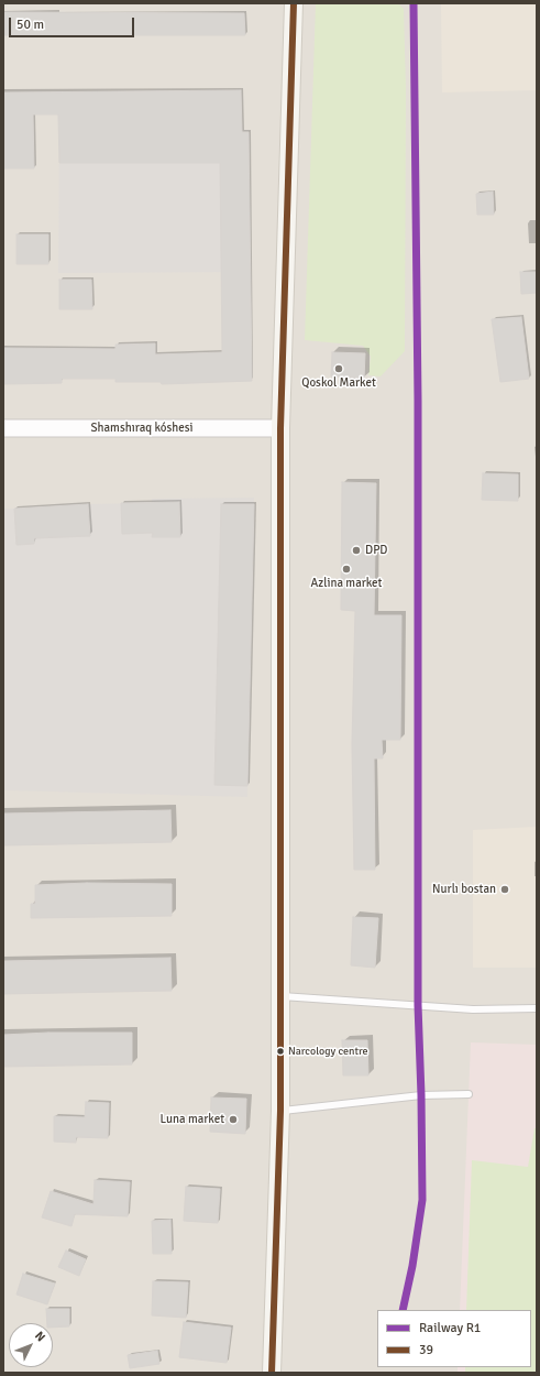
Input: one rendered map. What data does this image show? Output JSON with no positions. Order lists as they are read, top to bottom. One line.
{"streets":{"street":["Shamshıraq kóshesi"]},"places":["Qoskol Market","DPD","Azlina market","Nurlı bostan","Narcology centre","Luna market"],"lines":["rail line R1","transit line 39"],"legend":["Railway R1","39"],"scale_bar":"50 m","north":"top right"}
